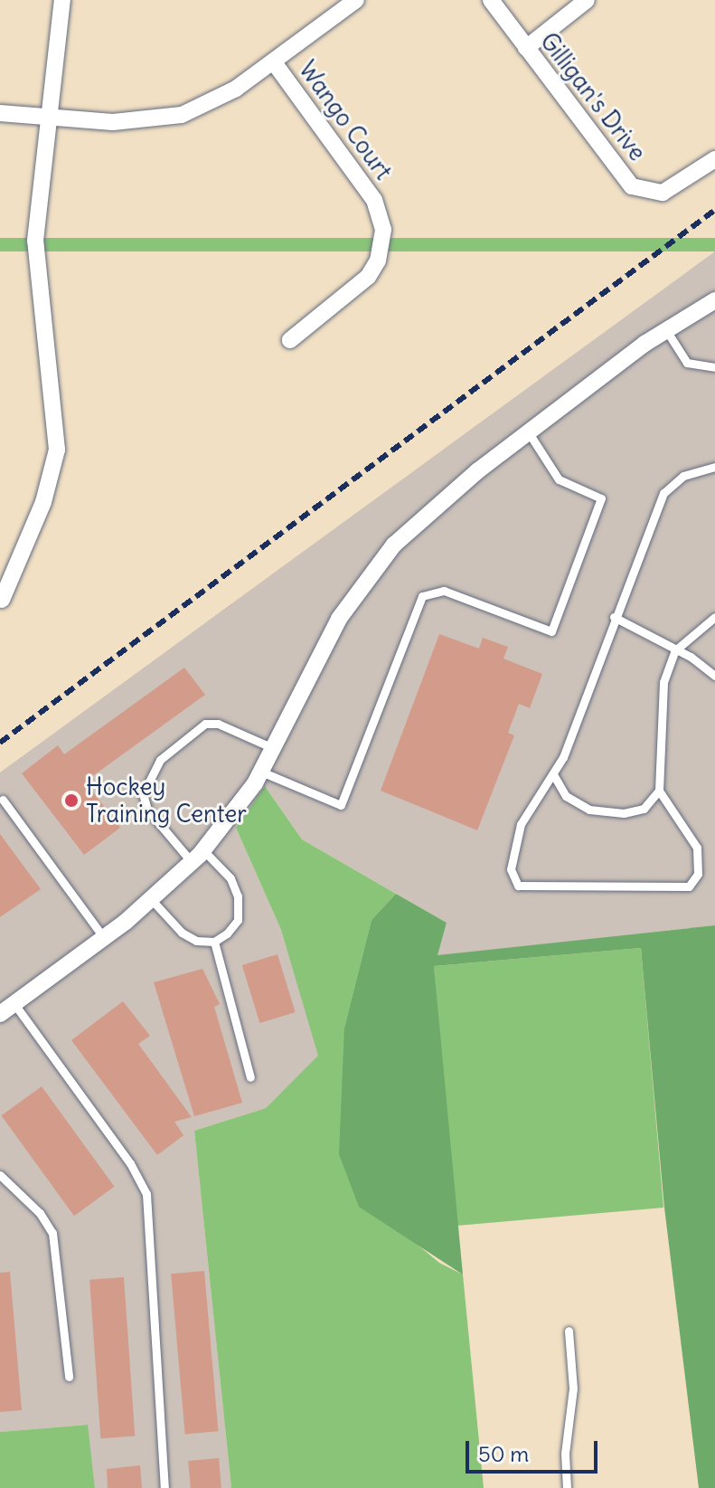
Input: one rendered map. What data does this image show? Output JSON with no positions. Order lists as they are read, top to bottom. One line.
{"streets":{"street":["Gilligan's Drive","Wango Court"]},"places":["Hockey Training Center"],"scale_bar":"50 m"}
